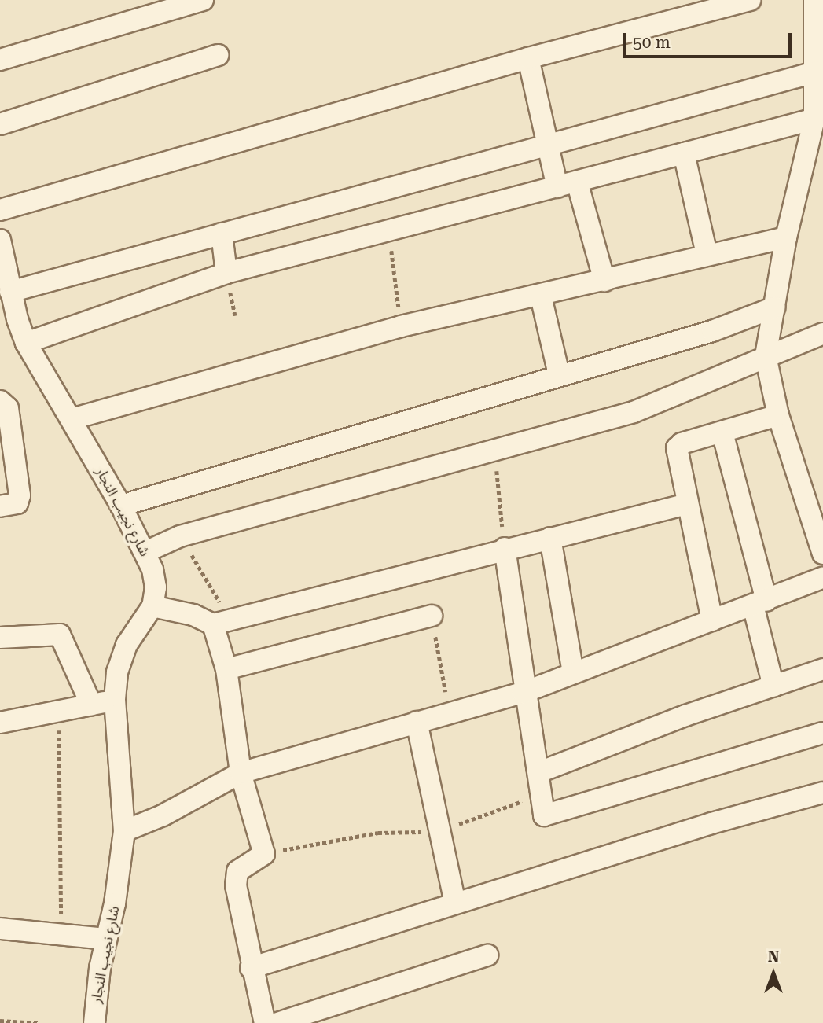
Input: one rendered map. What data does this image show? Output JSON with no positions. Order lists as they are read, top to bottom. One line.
{"streets":{"street":["شارع نجيب النجار"]},"scale_bar":"50 m","north":"top"}
